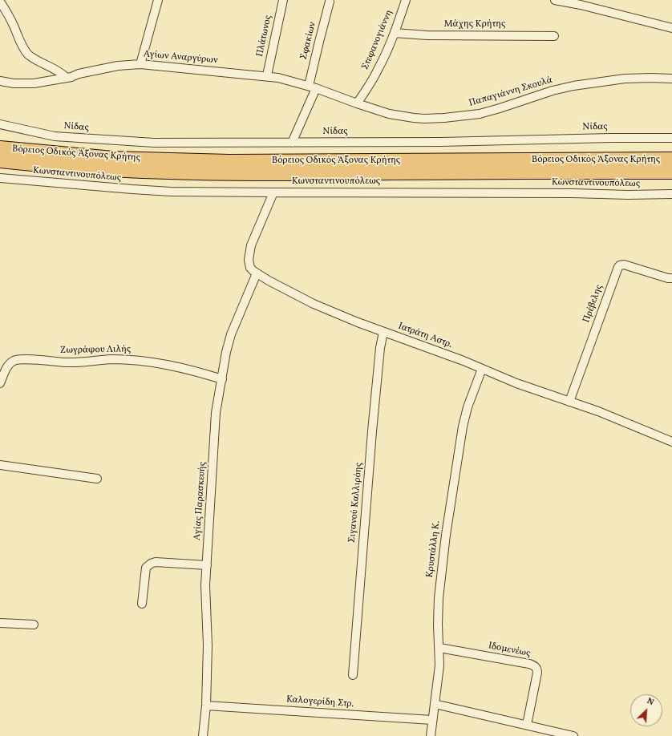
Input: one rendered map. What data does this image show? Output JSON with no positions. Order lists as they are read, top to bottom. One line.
{"streets":{"highway":["Βόρειος Οδικός Άξονας Κρήτης"],"street":["Μάχης Κρήτης","Πλάτωνος","Στεφανογιάννη","Σφακίων","Αγίων Αναργύρων","Παπαγιάννη Σκουλά","Νίδας","Κωνσταντινουπόλεως","Πρέβελης","Ιατράτη Αστρ.","Ζωγράφου Λιλής","Αγίας Παρασκευής","Σιγανού Καλλιρόης","Κρυστάλλη Κ.","Ιδομενέως","Καλογερίδη Στρ."]},"crossings":[["Μάχης Κρήτης","Στεφανογιάννη"],["Πλάτωνος","Αγίων Αναργύρων"],["Στεφανογιάννη","Αγίων Αναργύρων"],["Στεφανογιάννη","Παπαγιάννη Σκουλά"],["Σφακίων","Αγίων Αναργύρων"],["Σφακίων","Νίδας"],["Αγίων Αναργύρων","Παπαγιάννη Σκουλά"],["Πρέβελης","Ιατράτη Αστρ."],["Ιατράτη Αστρ.","Αγίας Παρασκευής"],["Ιατράτη Αστρ.","Σιγανού Καλλιρόης"],["Ιατράτη Αστρ.","Κρυστάλλη Κ."],["Ζωγράφου Λιλής","Αγίας Παρασκευής"],["Αγίας Παρασκευής","Καλογερίδη Στρ."],["Κρυστάλλη Κ.","Ιδομενέως"],["Κρυστάλλη Κ.","Καλογερίδη Στρ."]],"north":"top right"}
